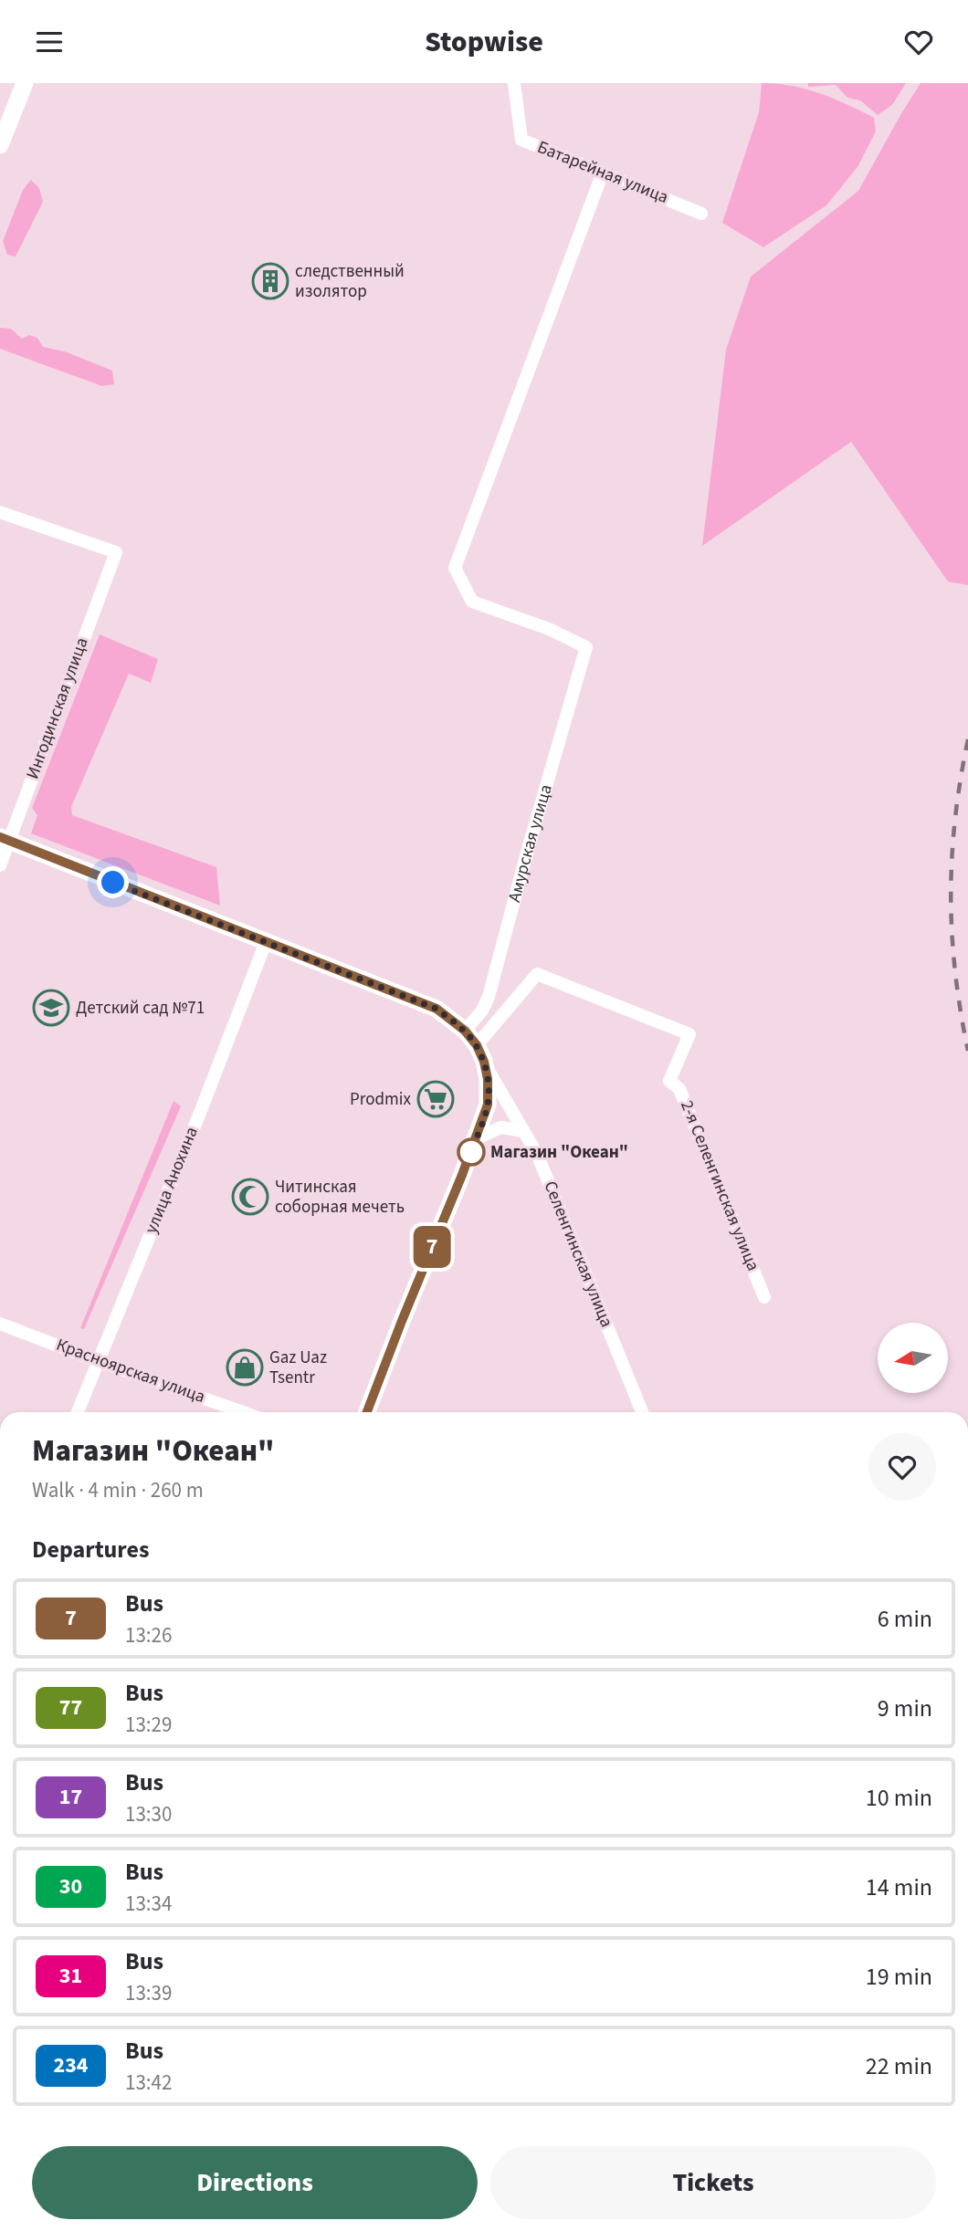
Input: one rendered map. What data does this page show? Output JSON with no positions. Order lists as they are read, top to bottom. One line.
{"streets":{"street":["Батарейная улица","Ингодинская улица","Амурская улица","улица Анохина","2-я Селенгинская улица","Селенгинская улица","Красноярская улица"]},"crossings":[["Батарейная улица","Амурская улица"],["улица Анохина","Красноярская улица"],["2-я Селенгинская улица","Селенгинская улица"]],"places":{"building":["следственный изолятор"],"school or university":["Детский сад №71"],"supermarket":["Prodmix"],"other":["Магазин \"Океан\""],"mosque":["Читинская соборная мечеть"],"shop":["Gaz Uaz Tsentr"]},"lines":["bus line 7"],"north":"left","page":{"header":"Stopwise","on_map":"7","heading":[["Магазин \"Океан\"","Walk · 4 min · 260 m"],"Departures"],"list":[{"mark":"7","name":"Bus","note":"13:26","value":"6 min"},{"mark":"77","name":"Bus","note":"13:29","value":"9 min"},{"mark":"17","name":"Bus","note":"13:30","value":"10 min"},{"mark":"30","name":"Bus","note":"13:34","value":"14 min"},{"mark":"31","name":"Bus","note":"13:39","value":"19 min"},{"mark":"234","name":"Bus","note":"13:42","value":"22 min"}],"buttons":["Directions","Tickets"]}}
